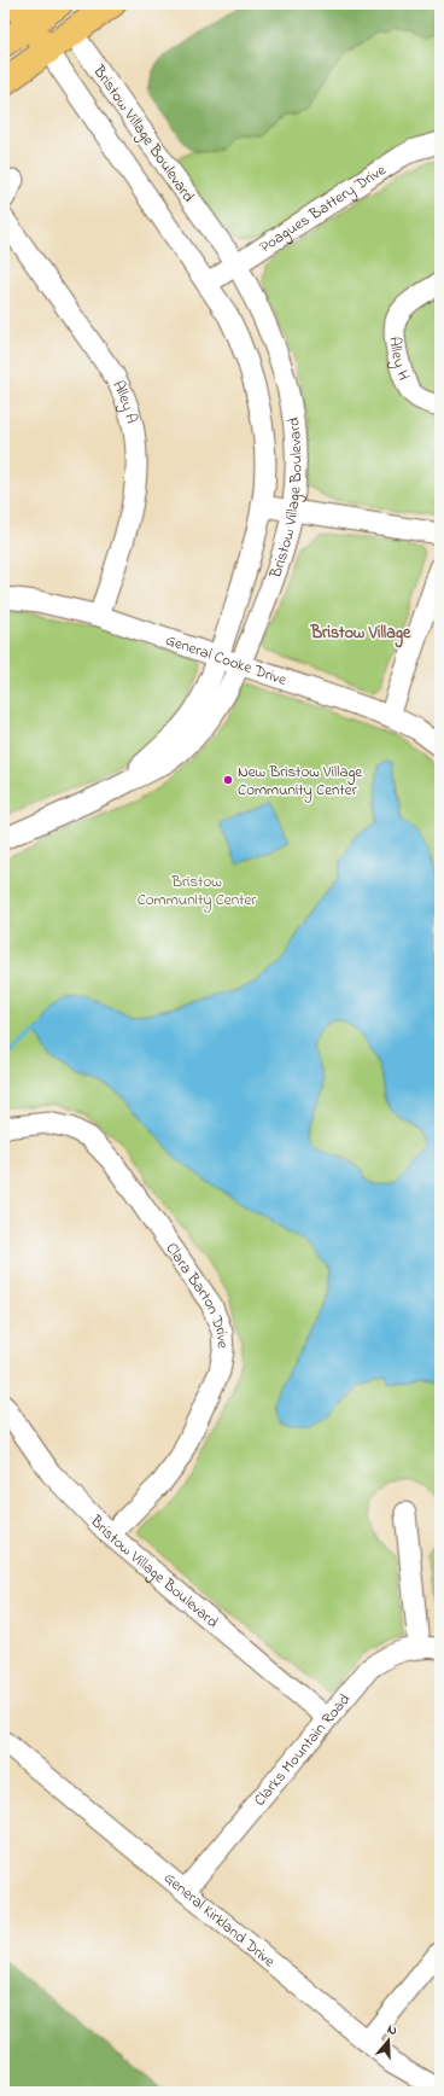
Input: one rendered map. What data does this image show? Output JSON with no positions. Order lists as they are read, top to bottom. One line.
{"streets":{"street":["Bristow Village Boulevard","Poagues Battery Drive","Alley H","Alley A","General Cooke Drive","Clara Barton Drive","Clarks Mountain Road","General Kirkland Drive"]},"crossings":[["Bristow Village Boulevard","Poagues Battery Drive"],["Bristow Village Boulevard","General Cooke Drive"],["Bristow Village Boulevard","Clara Barton Drive"],["Bristow Village Boulevard","Clarks Mountain Road"],["Alley A","General Cooke Drive"],["Clarks Mountain Road","General Kirkland Drive"]],"districts":["Bristow Village"],"parks":["Bristow Community Center"],"places":["New Bristow Village Community Center"],"north":"top"}
